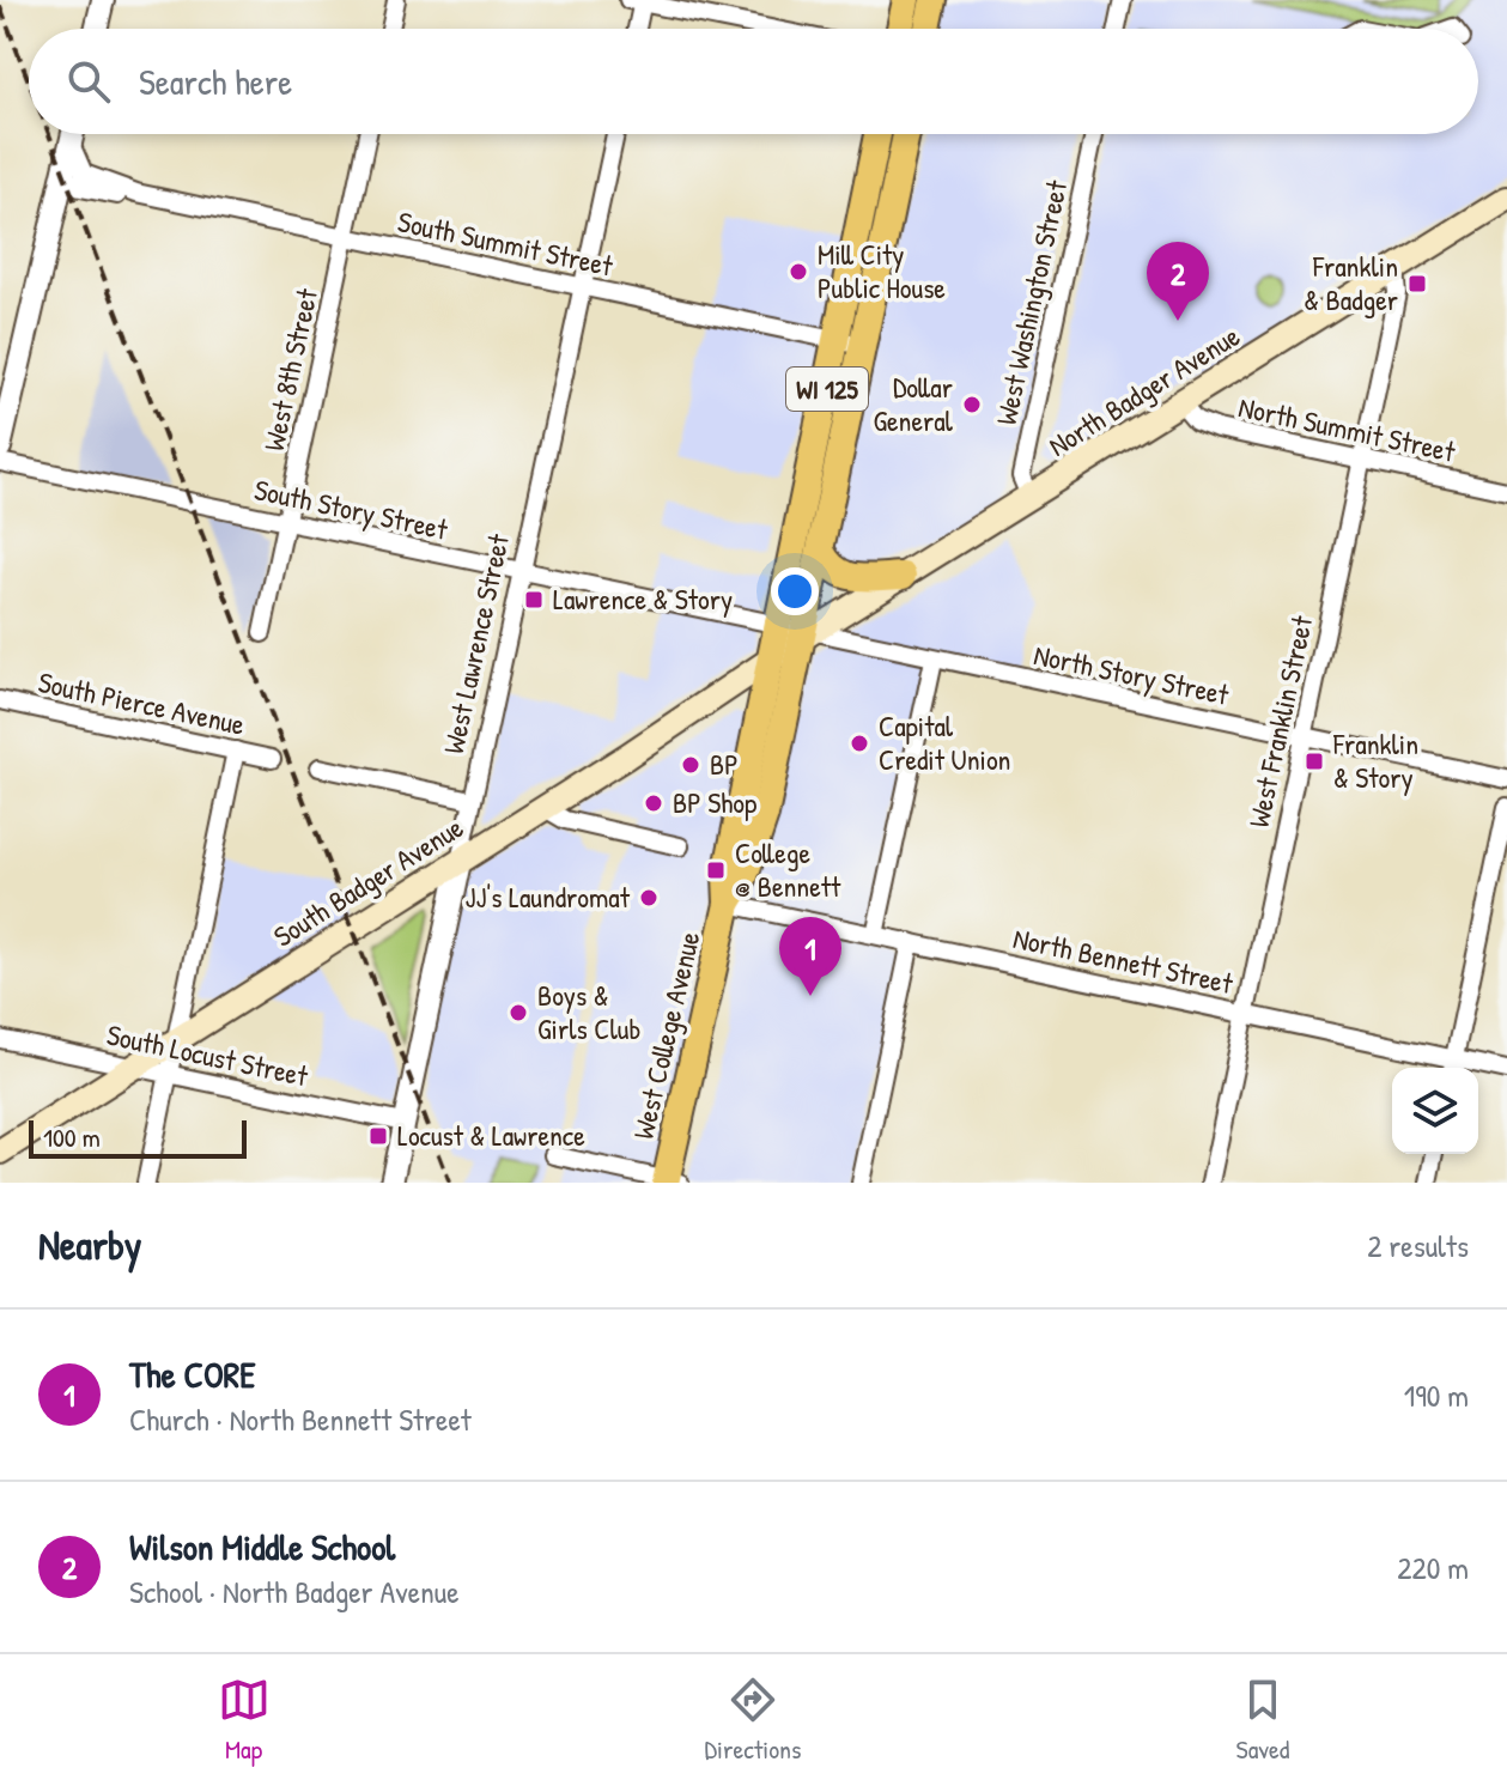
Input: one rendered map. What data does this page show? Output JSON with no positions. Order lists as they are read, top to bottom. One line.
{"streets":{"main road":["WI 125","North Badger Avenue","South Badger Avenue","West College Avenue"],"street":["South Summit Street","West Washington Street","West 8th Street","North Summit Street","South Story Street","West Lawrence Street","North Story Street","South Pierce Avenue","West Franklin Street","North Bennett Street","South Locust Street"]},"crossings":[["South Summit Street","West 8th Street"],["South Summit Street","West Lawrence Street"],["South Summit Street","West College Avenue"],["West Washington Street","North Badger Avenue"],["West 8th Street","South Story Street"],["North Badger Avenue","North Summit Street"],["North Badger Avenue","South Story Street"],["North Badger Avenue","North Story Street"],["North Badger Avenue","West Franklin Street"],["North Badger Avenue","West College Avenue"],["North Summit Street","West Franklin Street"],["South Story Street","West Lawrence Street"],["South Story Street","North Story Street"],["South Story Street","West College Avenue"],["West Lawrence Street","South Badger Avenue"],["West Lawrence Street","South Locust Street"],["North Story Street","West Franklin Street"],["North Story Street","West College Avenue"],["West Franklin Street","North Bennett Street"],["South Badger Avenue","West College Avenue"],["South Badger Avenue","South Locust Street"],["North Bennett Street","West College Avenue"]],"places":{"other":["Mill City Public House","Dollar General","Capital Credit Union","BP","BP Shop","JJ's Laundromat","Boys & Girls Club"],"transit":["Franklin & Badger","Lawrence & Story","Franklin & Story","College @ Bennett","Locust & Lawrence"]},"scale_bar":"100 m","page":{"search":"Search here","pins":["2","1"],"scale":"100 m","heading":["Nearby","2 results"],"list":[{"mark":"1","name":"The CORE","note":"Church · North Bennett Street","value":"190 m"},{"mark":"2","name":"Wilson Middle School","note":"School · North Badger Avenue","value":"220 m"}],"nav":["Map","Directions","Saved"]}}
